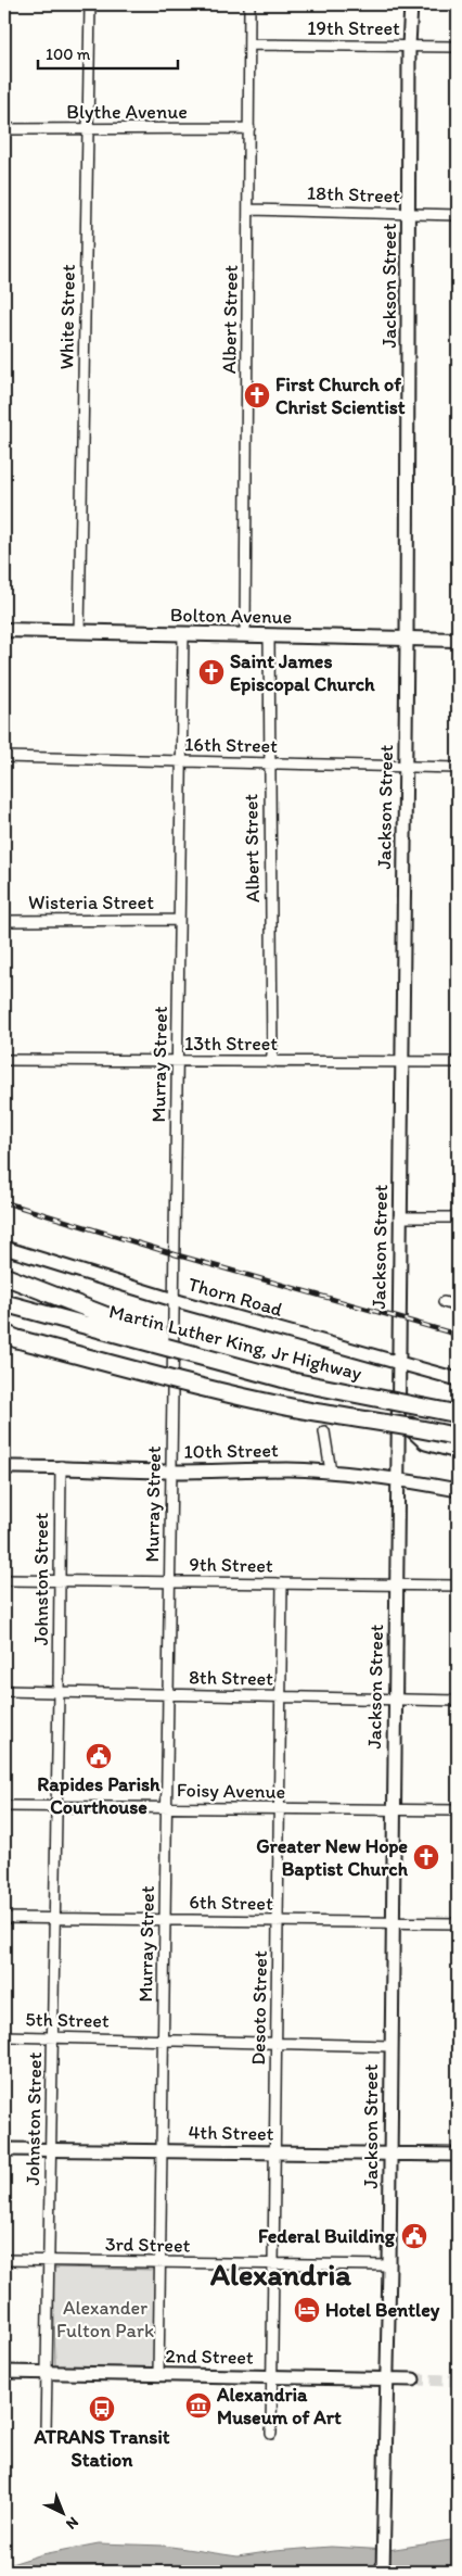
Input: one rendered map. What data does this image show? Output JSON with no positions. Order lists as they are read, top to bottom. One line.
{"streets":{"highway":["Martin Luther King, Jr Highway"],"main road":["Jackson Street","Bolton Avenue","Thorn Road","10th Street","4th Street","2nd Street"],"street":["19th Street","Blythe Avenue","18th Street","White Street","Albert Street","16th Street","Wisteria Street","13th Street","Murray Street","9th Street","Johnston Street","8th Street","Foisy Avenue","6th Street","Desoto Street","5th Street","3rd Street"]},"crossings":[["19th Street","Jackson Street"],["19th Street","Albert Street"],["Blythe Avenue","White Street"],["Blythe Avenue","Albert Street"],["18th Street","Jackson Street"],["18th Street","Albert Street"],["Jackson Street","Bolton Avenue"],["Jackson Street","16th Street"],["Jackson Street","13th Street"],["Jackson Street","Thorn Road"],["Jackson Street","10th Street"],["Jackson Street","9th Street"],["Jackson Street","8th Street"],["Jackson Street","Foisy Avenue"],["Jackson Street","6th Street"],["Jackson Street","5th Street"],["Jackson Street","4th Street"],["Jackson Street","3rd Street"],["Jackson Street","2nd Street"],["White Street","Bolton Avenue"],["Albert Street","Bolton Avenue"],["Albert Street","16th Street"],["Albert Street","13th Street"],["Bolton Avenue","Murray Street"],["16th Street","Murray Street"],["Wisteria Street","Murray Street"],["13th Street","Murray Street"],["Murray Street","Thorn Road"],["Murray Street","10th Street"],["Murray Street","9th Street"],["Murray Street","8th Street"],["Murray Street","Foisy Avenue"],["Murray Street","6th Street"],["Murray Street","5th Street"],["Murray Street","4th Street"],["Murray Street","3rd Street"],["Murray Street","2nd Street"],["10th Street","Johnston Street"],["9th Street","Johnston Street"],["9th Street","Desoto Street"],["Johnston Street","8th Street"],["Johnston Street","Foisy Avenue"],["Johnston Street","6th Street"],["Johnston Street","5th Street"],["Johnston Street","4th Street"],["Johnston Street","3rd Street"],["Johnston Street","2nd Street"],["8th Street","Desoto Street"],["Foisy Avenue","Desoto Street"],["6th Street","Desoto Street"],["Desoto Street","5th Street"],["Desoto Street","4th Street"],["Desoto Street","3rd Street"],["Desoto Street","2nd Street"]],"districts":["Alexandria"],"parks":["Alexander Fulton Park"],"places":{"church":["First Church of Christ Scientist","Saint James Episcopal Church","Greater New Hope Baptist Church"],"public building":["Rapides Parish Courthouse","Federal Building"],"hotel":["Hotel Bentley"],"museum":["Alexandria Museum of Art"],"bus stop":["ATRANS Transit Station"]},"scale_bar":"100 m","north":"bottom right"}
